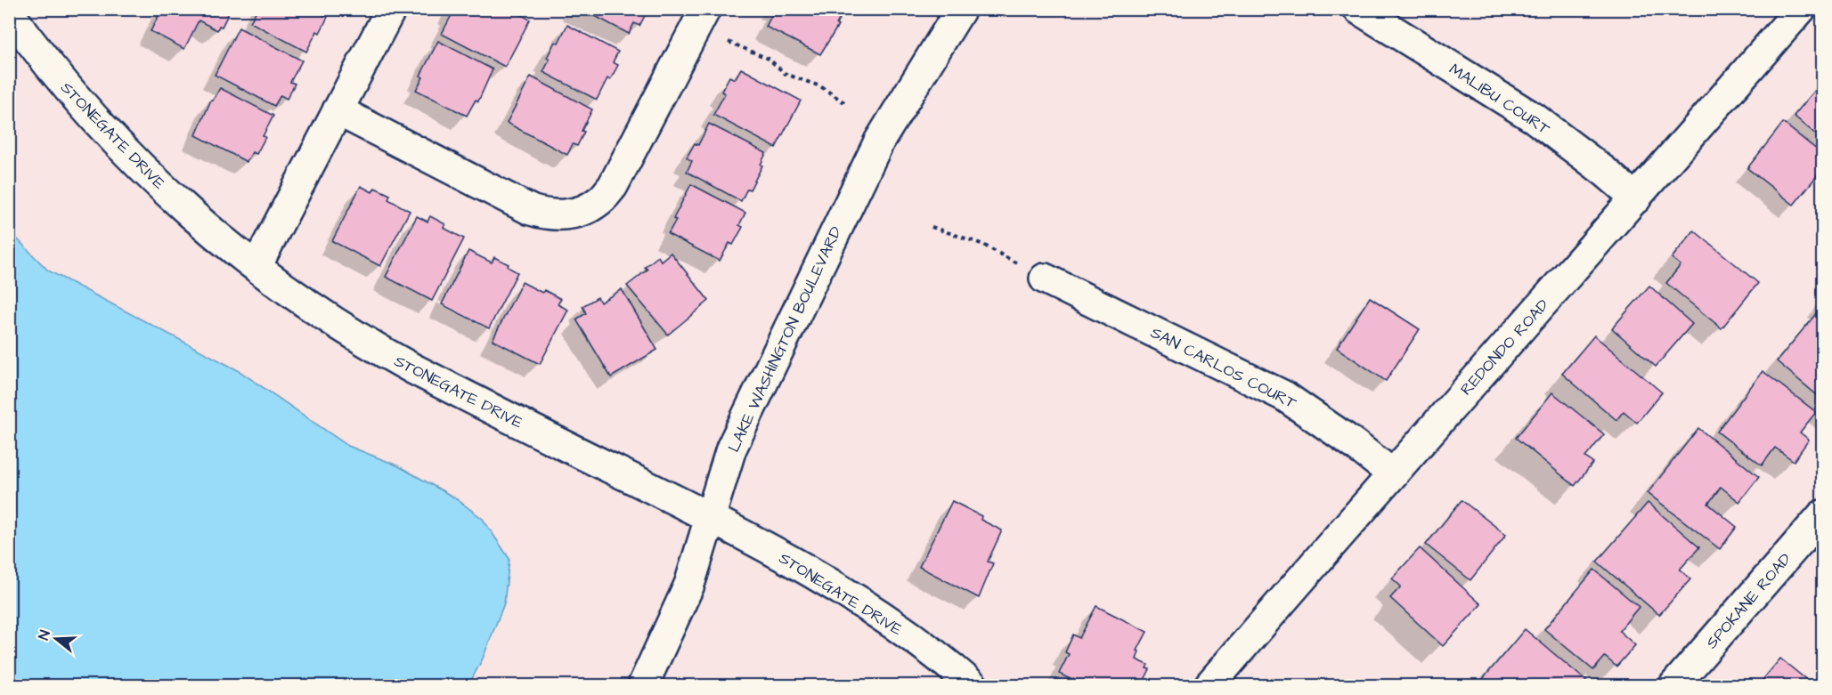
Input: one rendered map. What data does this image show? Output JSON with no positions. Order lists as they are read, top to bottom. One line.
{"streets":{"street":["MALIBU COURT","STONEGATE DRIVE","LAKE WASHINGTON BOULEVARD","REDONDO ROAD","SAN CARLOS COURT","SPOKANE ROAD"]},"crossings":[["MALIBU COURT","REDONDO ROAD"],["STONEGATE DRIVE","LAKE WASHINGTON BOULEVARD"],["REDONDO ROAD","SAN CARLOS COURT"]],"north":"left"}
